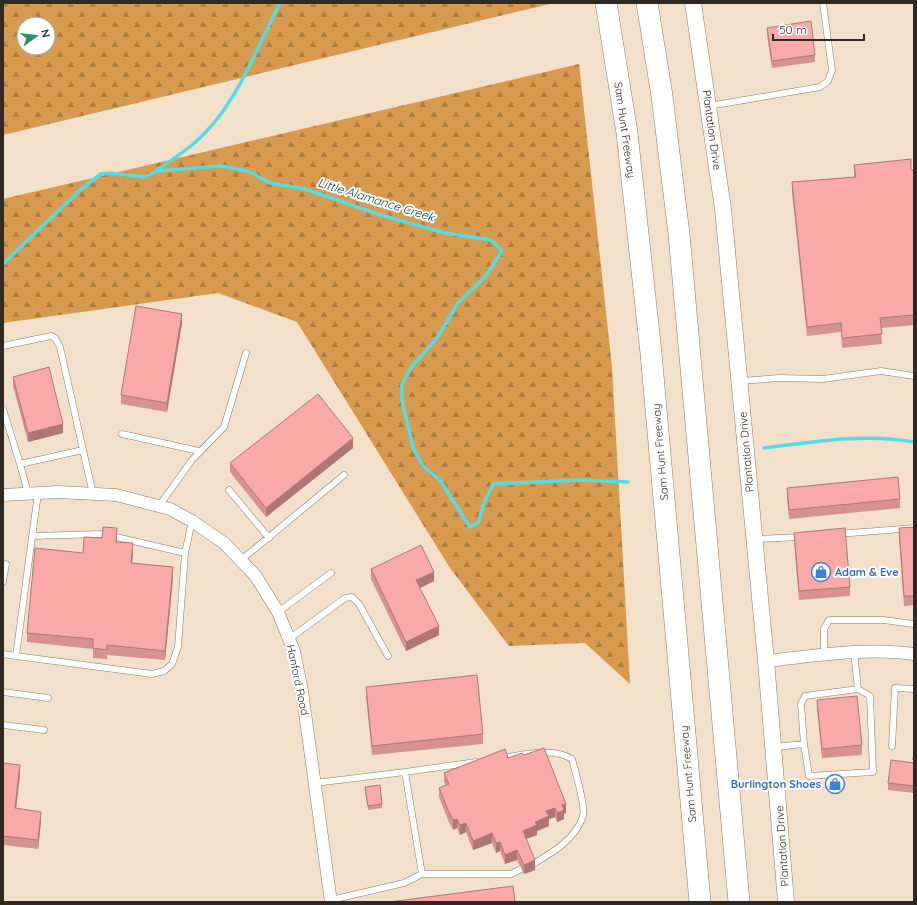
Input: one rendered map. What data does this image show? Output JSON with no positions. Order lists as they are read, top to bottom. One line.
{"streets":{"highway":["Sam Hunt Freeway"],"street":["Plantation Drive","Hanford Road"]},"water":["Little Alamance Creek"],"places":{"shop":["Adam & Eve","Burlington Shoes"]},"scale_bar":"50 m","north":"right"}
